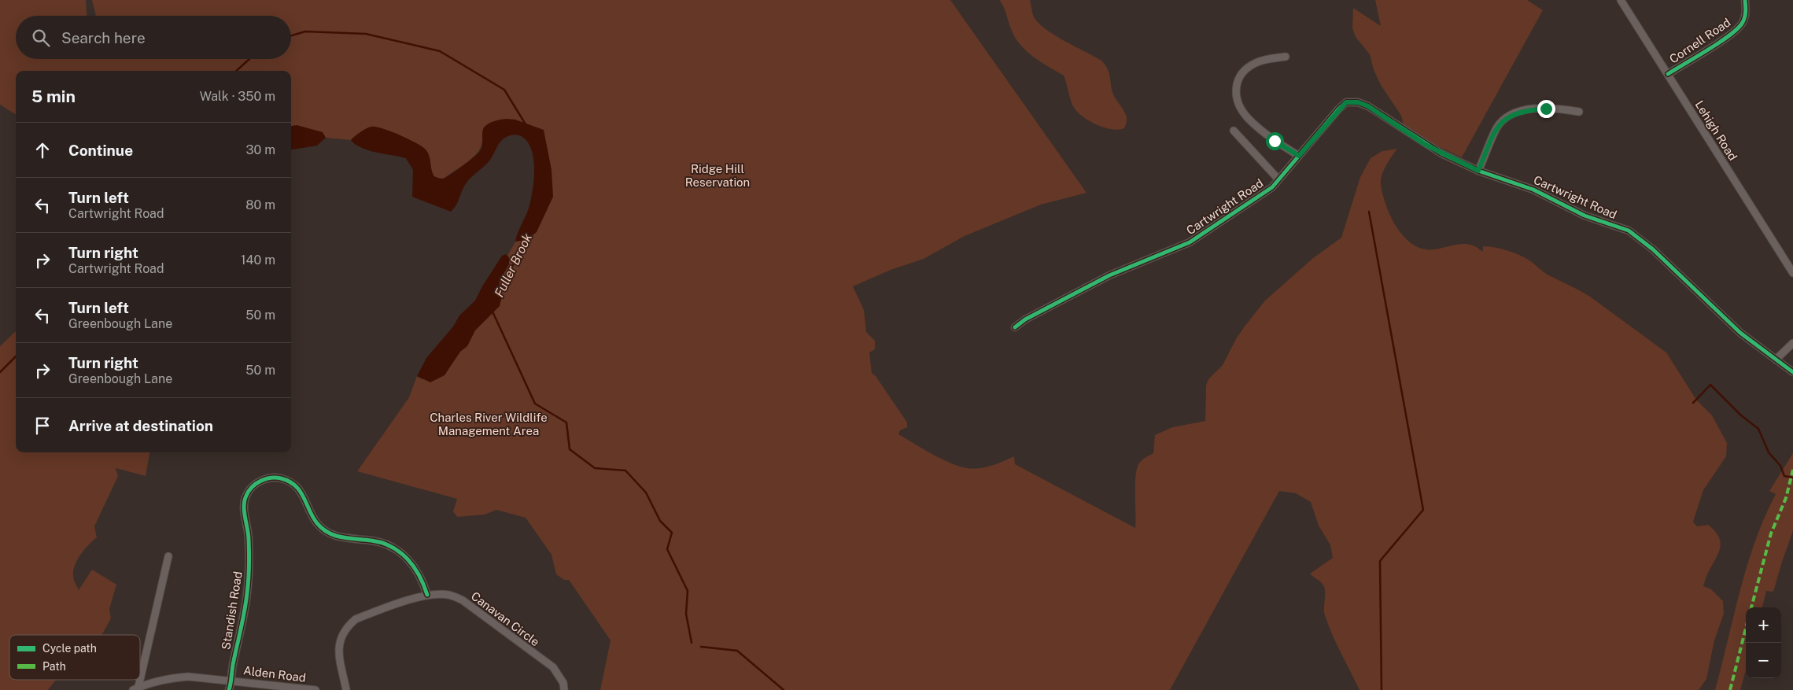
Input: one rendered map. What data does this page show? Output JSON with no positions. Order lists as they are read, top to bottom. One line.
{"streets":{"street":["Cornell Road","Lehigh Road","Cartwright Road","Standish Road","Canavan Circle","Alden Road"]},"crossings":[["Cornell Road","Lehigh Road"],["Standish Road","Canavan Circle"],["Standish Road","Alden Road"]],"water":["Fuller Brook"],"parks":["Ridge Hill Reservation","Charles River Wildlife Management Area"],"legend":["Cycle path","Path"],"page":{"search":"Search here","heading":["5 min","Walk · 350 m"],"list":[["Continue","30 m"],["Turn left","Cartwright Road","80 m"],["Turn right","Cartwright Road","140 m"],["Turn left","Greenbough Lane","50 m"],["Turn right","Greenbough Lane","50 m"],"Arrive at destination"],"map_buttons":["+","−"]}}
